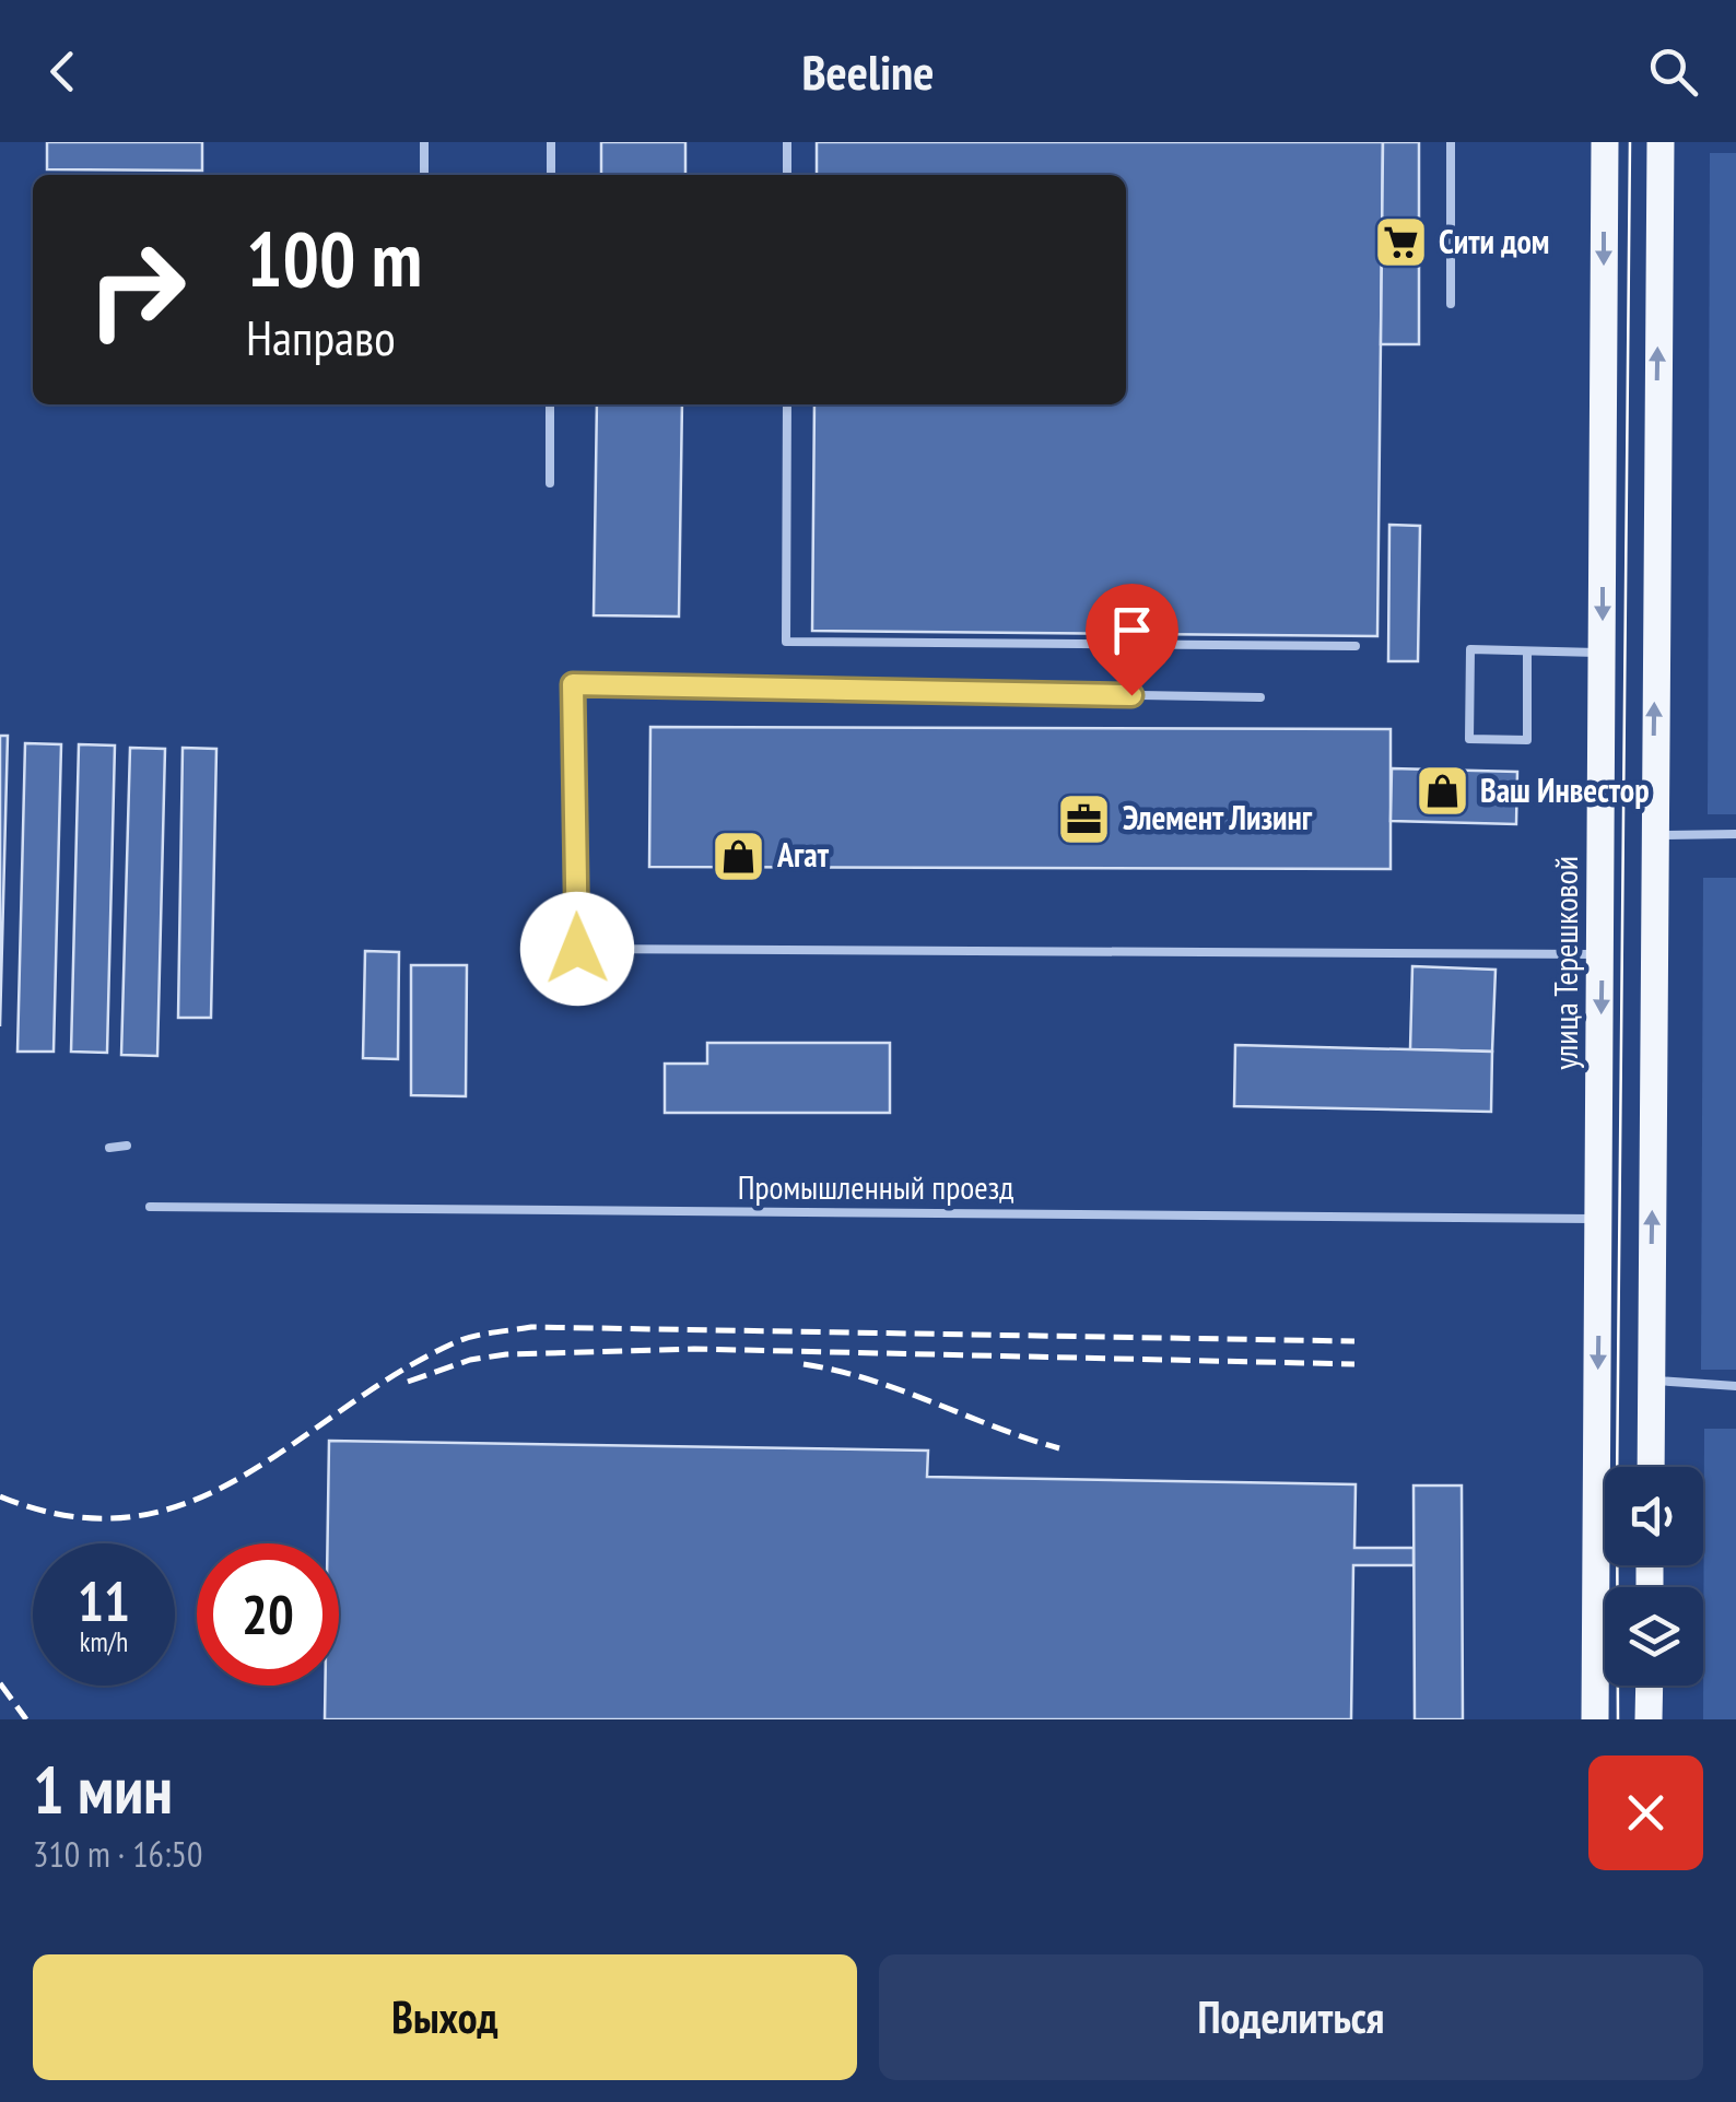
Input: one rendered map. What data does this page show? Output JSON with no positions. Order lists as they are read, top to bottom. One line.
{"streets":{"main road":["улица Терешковой"],"lane":["Промышленный проезд"]},"crossings":[["улица Терешковой","Промышленный проезд"]],"places":{"supermarket":["Сити дом"],"shop":["Ваш Инвестор","Агат"],"office":["Элемент Лизинг"]},"page":{"header":"Beeline","turn":["100 m","Направо"],"speed":"11 km/h","limit":"20","heading":["1 мин","310 m · 16:50"],"buttons":["Выход","Поделиться"]}}
